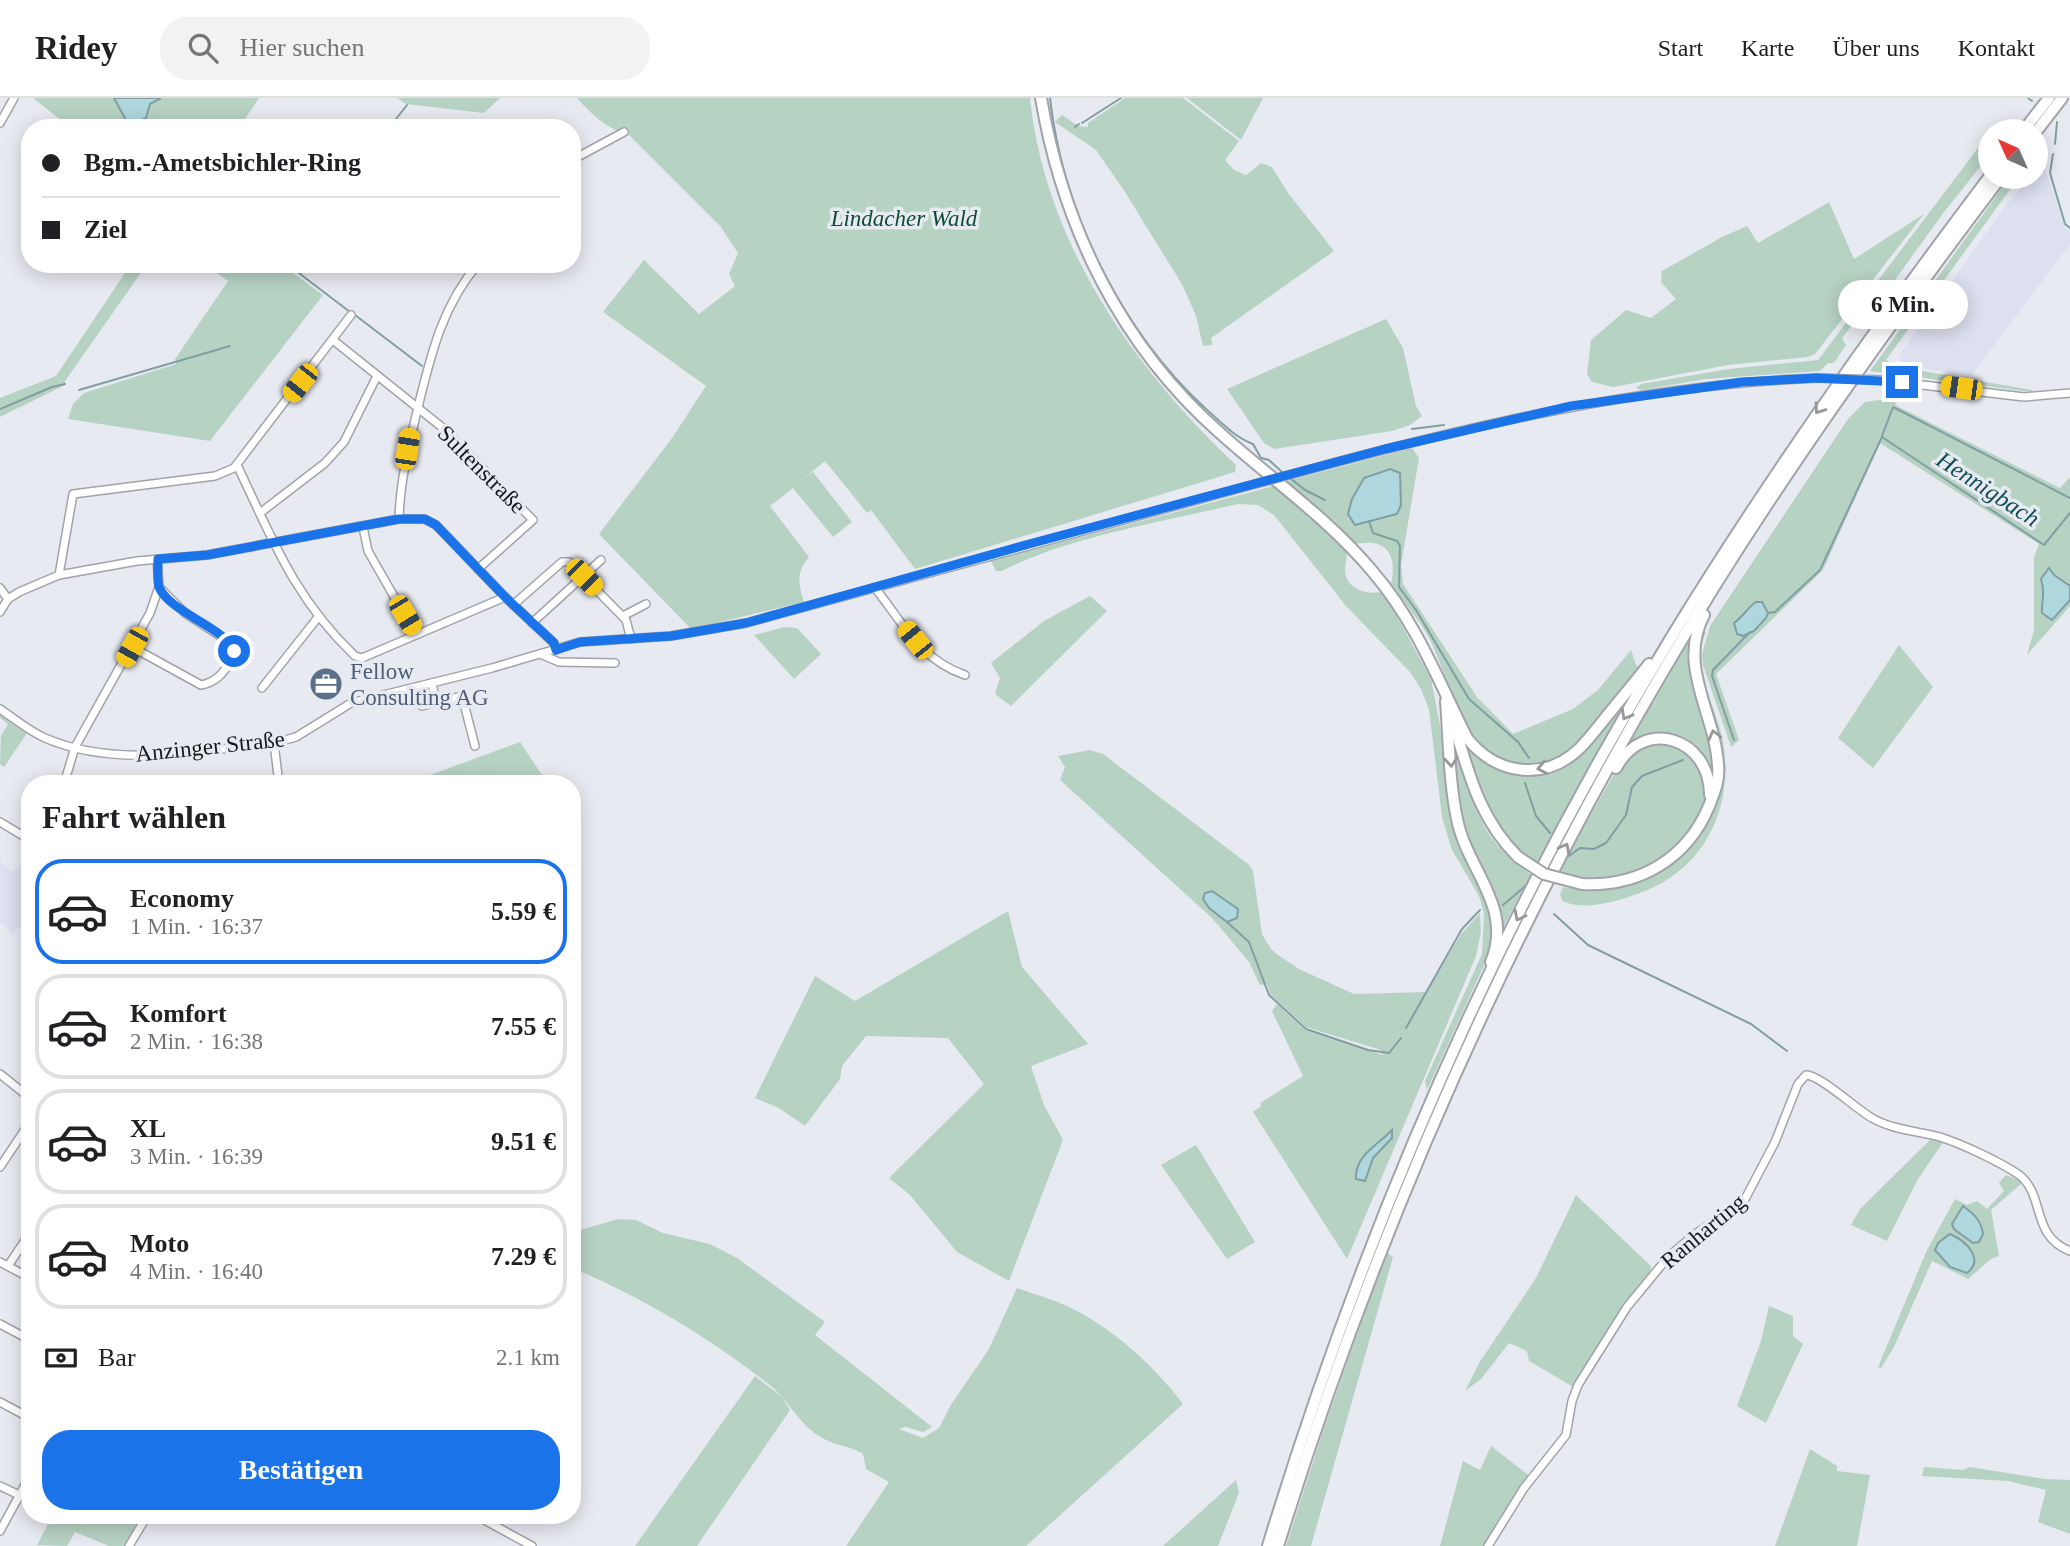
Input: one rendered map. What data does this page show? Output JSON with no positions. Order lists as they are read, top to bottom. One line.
{"streets":{"street":["Sultenstraße","Anzinger Straße","Ranharting"]},"water":["Hennigbach"],"parks":["Lindacher Wald"],"places":{"office":["Fellow Consulting AG"]},"north":"top left","page":{"header":"Ridey","search":"Hier suchen","nav":["Start","Karte","Über uns","Kontakt"],"banner":["Bgm.-Ametsbichler-Ring","Ziel"],"bubble":"6 Min.","heading":"Fahrt wählen","list":[{"name":"Economy","note":"1 Min. · 16:37","value":"5.59 €"},{"name":"Komfort","note":"2 Min. · 16:38","value":"7.55 €"},{"name":"XL","note":"3 Min. · 16:39","value":"9.51 €"},{"name":"Moto","note":"4 Min. · 16:40","value":"7.29 €"}],"pay":["Bar","2.1 km"],"buttons":"Bestätigen"}}
